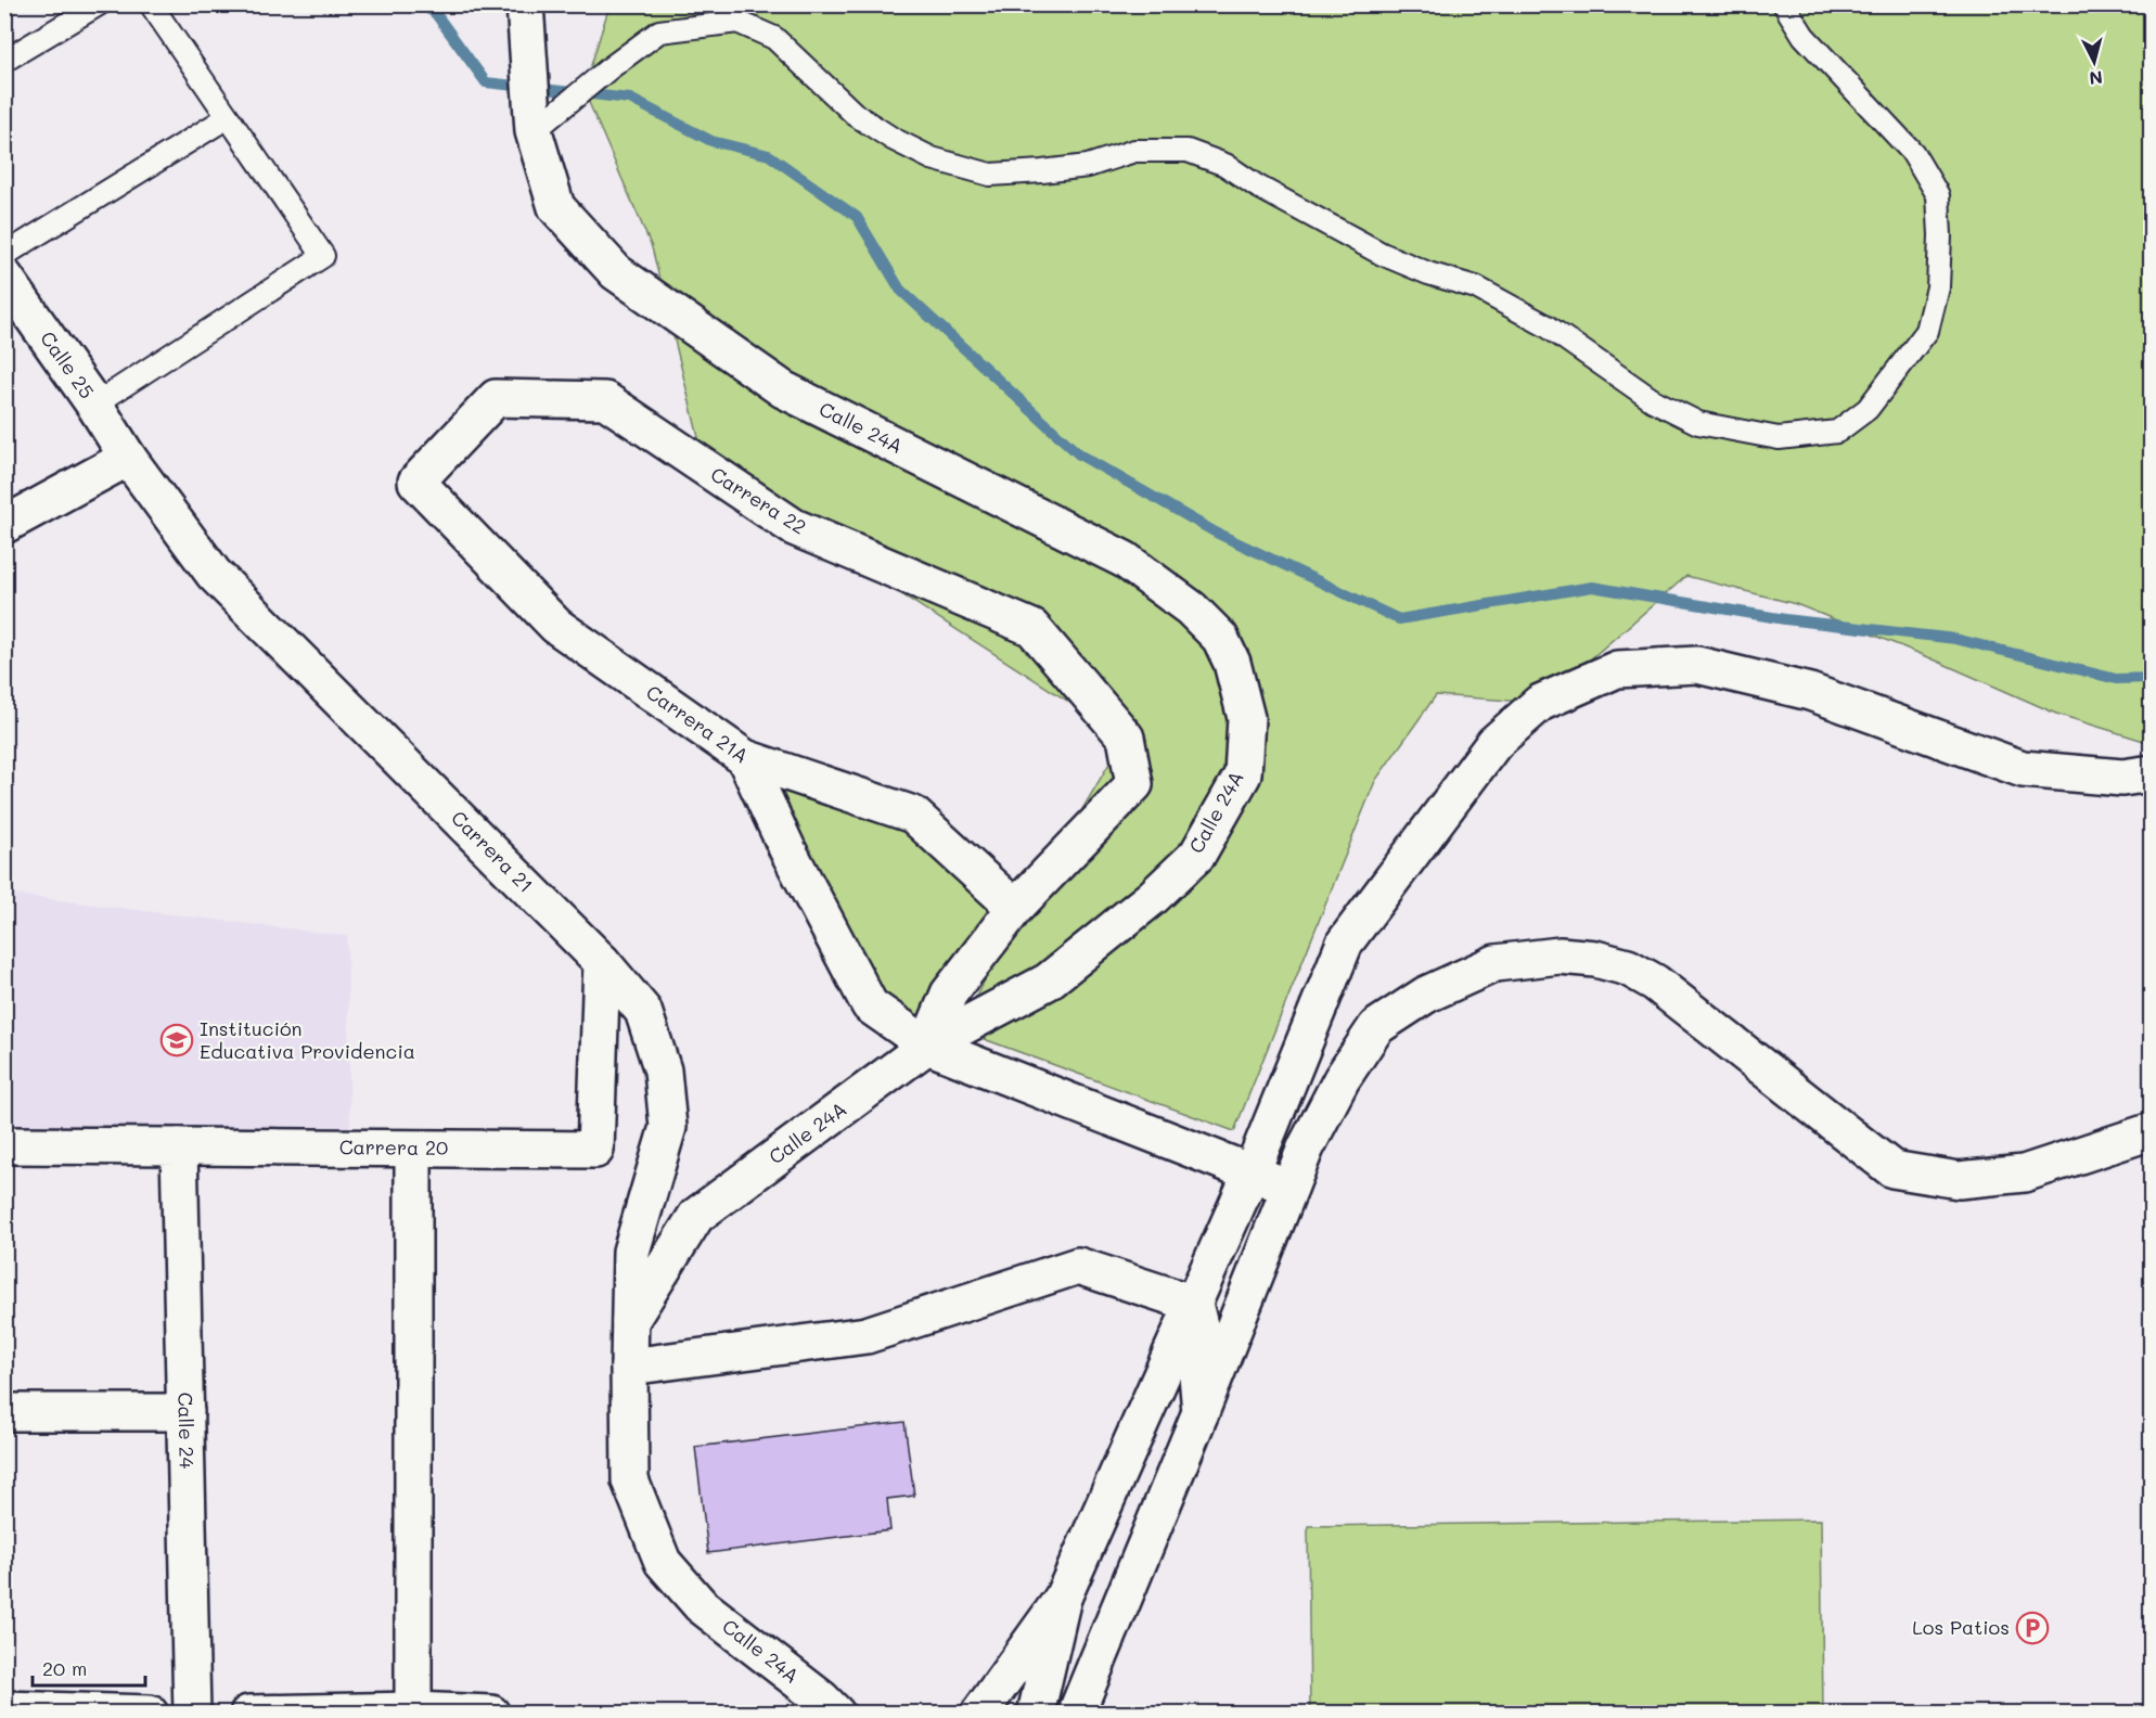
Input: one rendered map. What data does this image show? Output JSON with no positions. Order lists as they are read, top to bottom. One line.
{"streets":{"street":["Calle 25","Calle 24A","Carrera 22","Carrera 21A","Carrera 21","Carrera 20","Calle 24"]},"crossings":[["Calle 25","Carrera 21"],["Calle 24A","Carrera 21"],["Carrera 22","Carrera 21A"],["Carrera 21","Carrera 20"],["Carrera 20","Calle 24"]],"places":{"school or university":["Institución Educativa Providencia"],"parking":["Los Patios"]},"scale_bar":"20 m","north":"bottom"}
